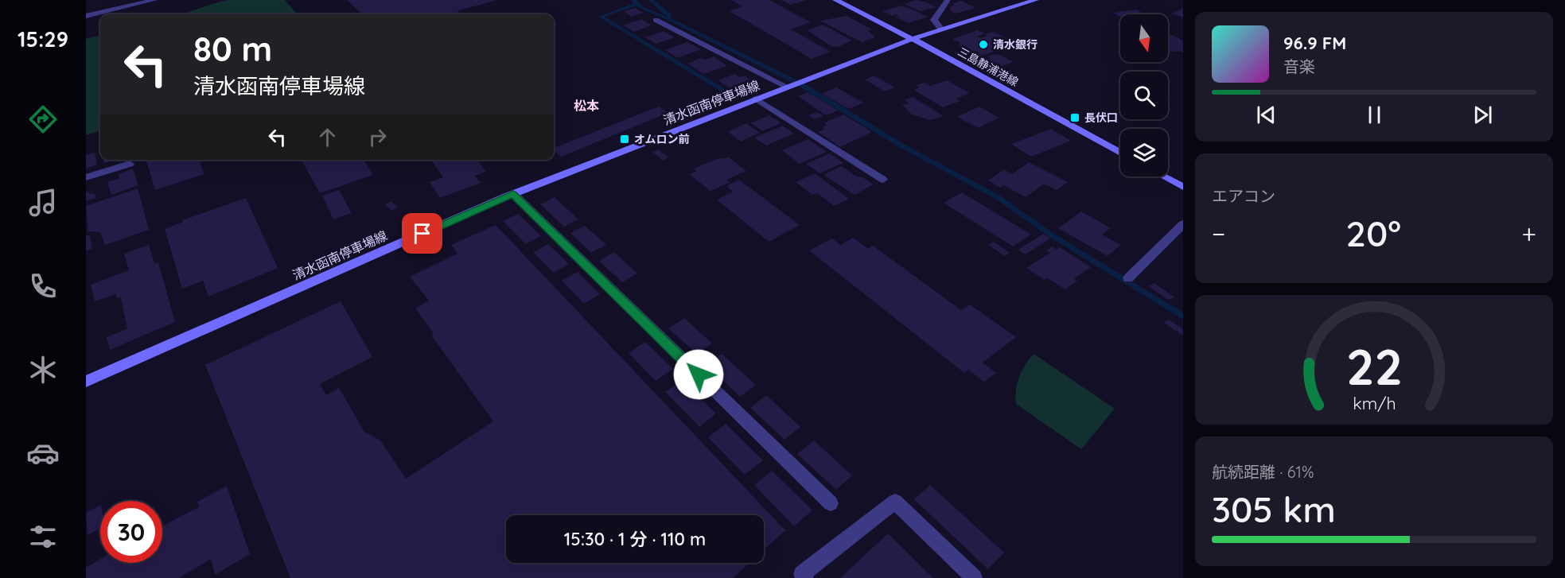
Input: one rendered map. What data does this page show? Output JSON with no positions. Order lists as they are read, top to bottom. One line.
{"streets":{"main road":["三島静浦港線","清水函南停車場線"]},"crossings":[["三島静浦港線","清水函南停車場線"]],"districts":["松本"],"places":{"other":["清水銀行"],"transit":["長伏口","オムロン前"]},"north":"bottom","page":{"tabs":"15:29","turn":["80 m","清水函南停車場線"],"song":["96.9 FM","音楽"],"tile":["エアコン",["航続距離 · 61%","305 km"]],"heat":["−","20°","+"],"limit":"30","trip":"15:30 · 1 分 · 110 m","gauge":["22","km/h"]}}
